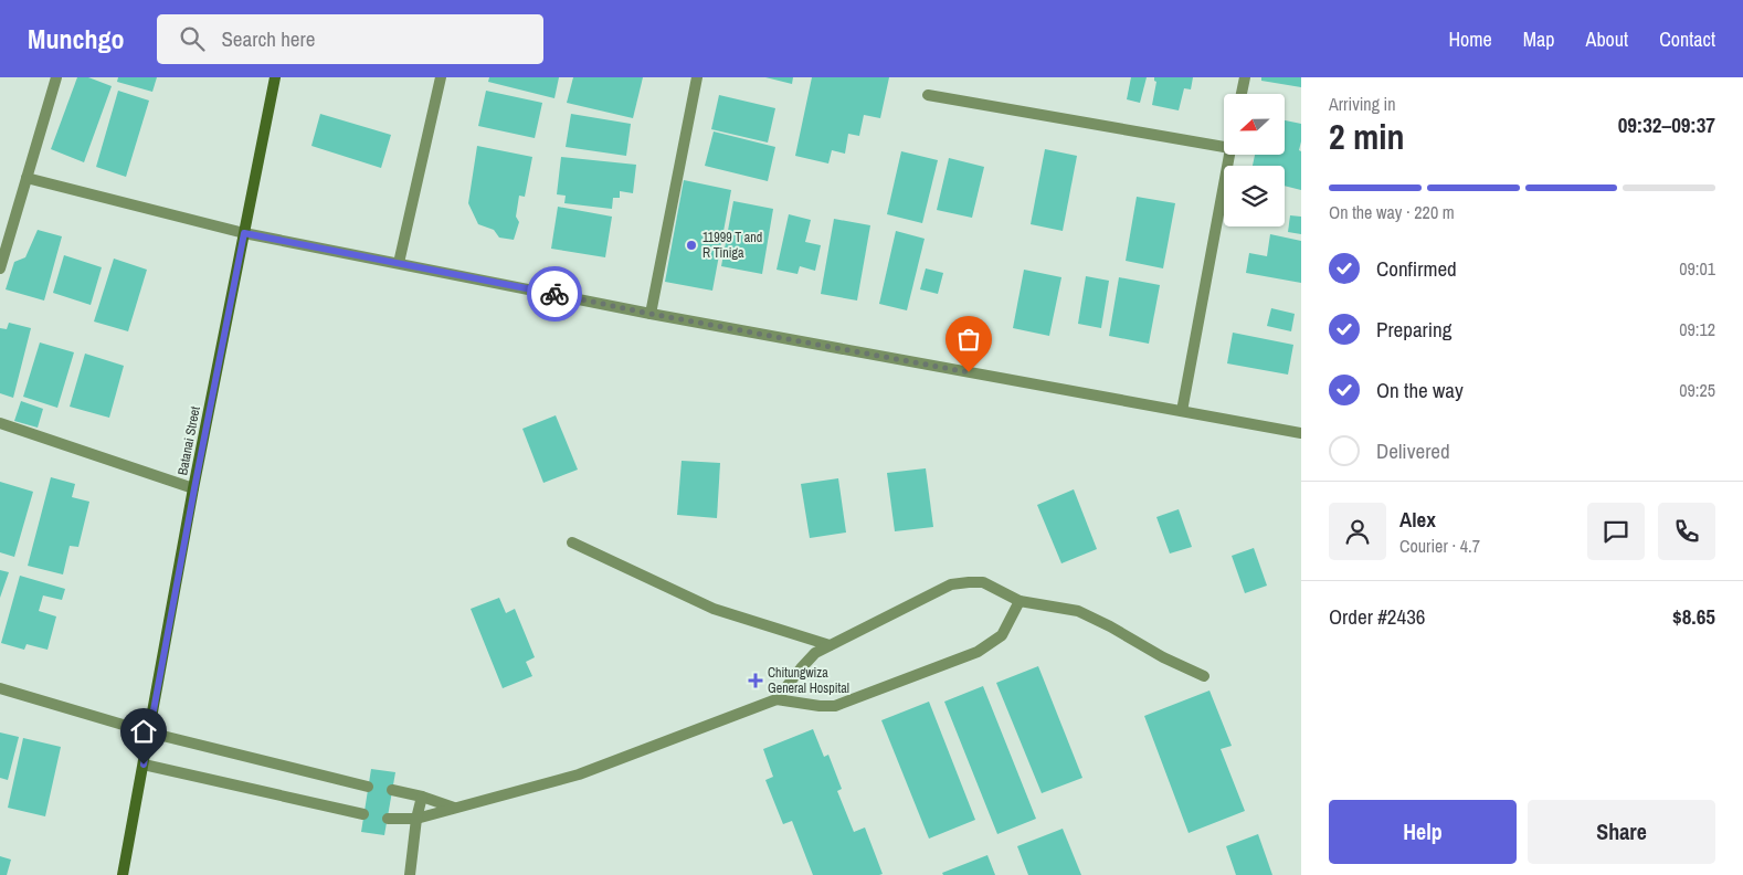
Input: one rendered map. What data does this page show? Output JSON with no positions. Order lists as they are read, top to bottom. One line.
{"streets":{"street":["Batanai Street"]},"places":{"other":["11999 T and R Tiniga"],"health":["Chitungwiza General Hospital"]},"north":"left","page":{"header":"Munchgo","search":"Search here","nav":["Home","Map","About","Contact"],"heading":["2 min","Arriving in","09:32–09:37"],"panel":["Alex","Courier · 4.7","Order #2436","$8.65"],"bar":"On the way · 220 m","list":[["Confirmed","09:01"],["Preparing","09:12"],["On the way","09:25"],"Delivered"],"buttons":["Help","Share"]}}
